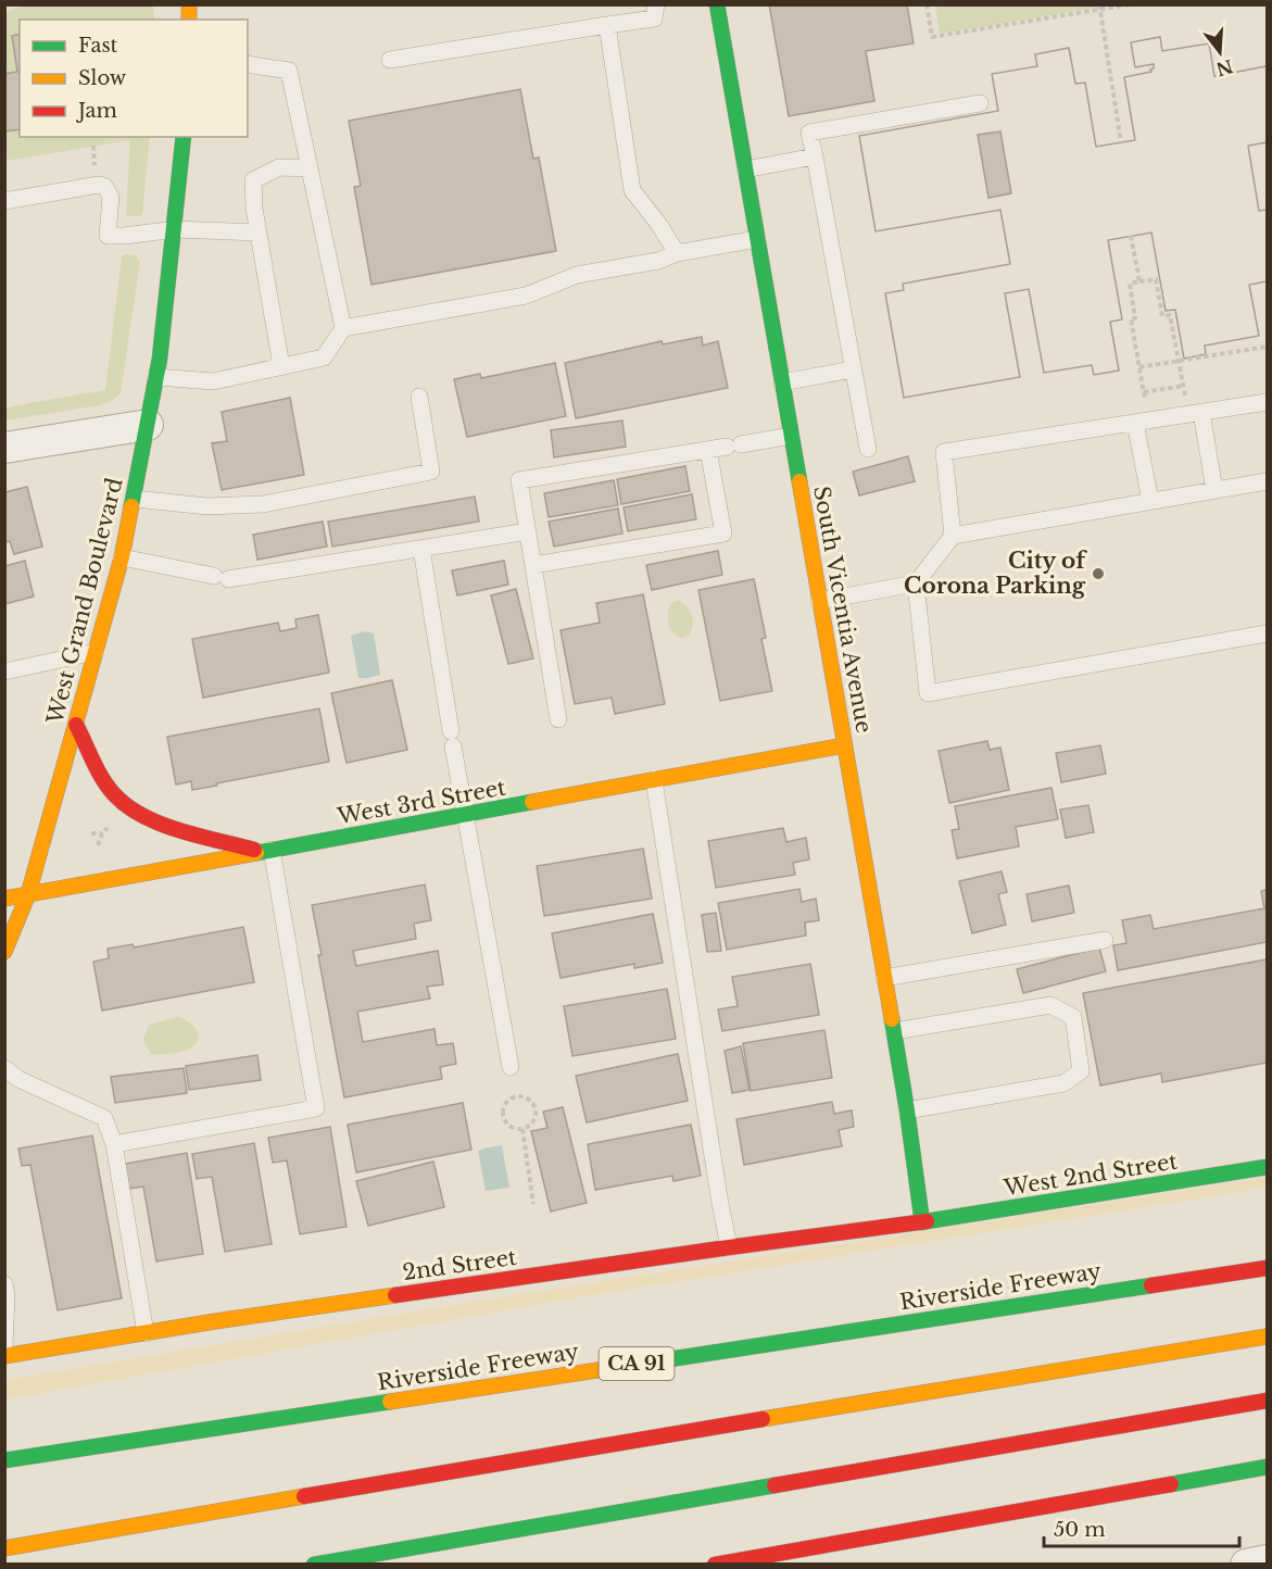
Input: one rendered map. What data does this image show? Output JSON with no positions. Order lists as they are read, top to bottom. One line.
{"streets":{"main road":["West Grand Boulevard","South Vicentia Avenue","West 3rd Street","West 2nd Street","2nd Street","Riverside Freeway","CA 91"]},"crossings":[["West Grand Boulevard","West 3rd Street"],["South Vicentia Avenue","West 3rd Street"],["South Vicentia Avenue","West 2nd Street"],["South Vicentia Avenue","2nd Street"],["West 2nd Street","2nd Street"]],"places":["City of Corona Parking"],"legend":["Fast","Slow","Jam"],"scale_bar":"50 m","north":"bottom"}
